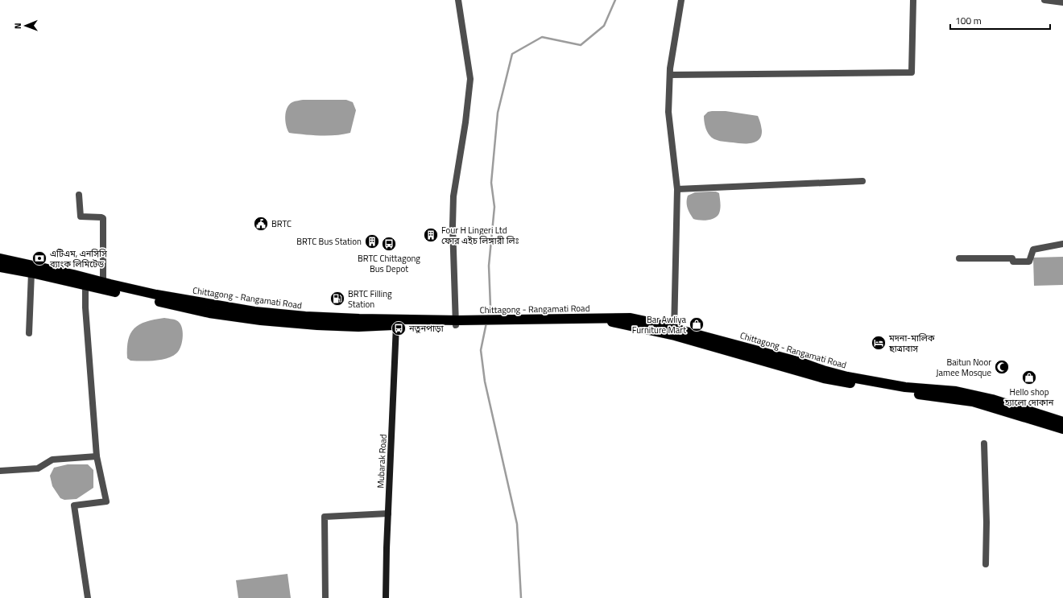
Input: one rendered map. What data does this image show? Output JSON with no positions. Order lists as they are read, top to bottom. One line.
{"streets":{"highway":["Chittagong - Rangamati Road"],"street":["Mubarak Road"]},"crossings":[["Chittagong - Rangamati Road","Mubarak Road"]],"places":{"public building":["BRTC"],"building":["Four H Lingeri Ltd ফোর এইচ লিঙ্গারী লিঃ","BRTC Bus Station"],"bus stop":["BRTC Chittagong Bus Depot","নতুনপাড়া"],"bank":["এটিএম, এনসিসি ব্যাংক লিমিটেড"],"fuel station":["BRTC Filling Station"],"shop":["Bar Awliya Furniture Mart","Hello shop হ্যালো দোকান"],"hotel":["মদনা-মালিক ছাত্রাবাস"],"mosque":["Baitun Noor Jamee Mosque"]},"scale_bar":"100 m","north":"left"}
